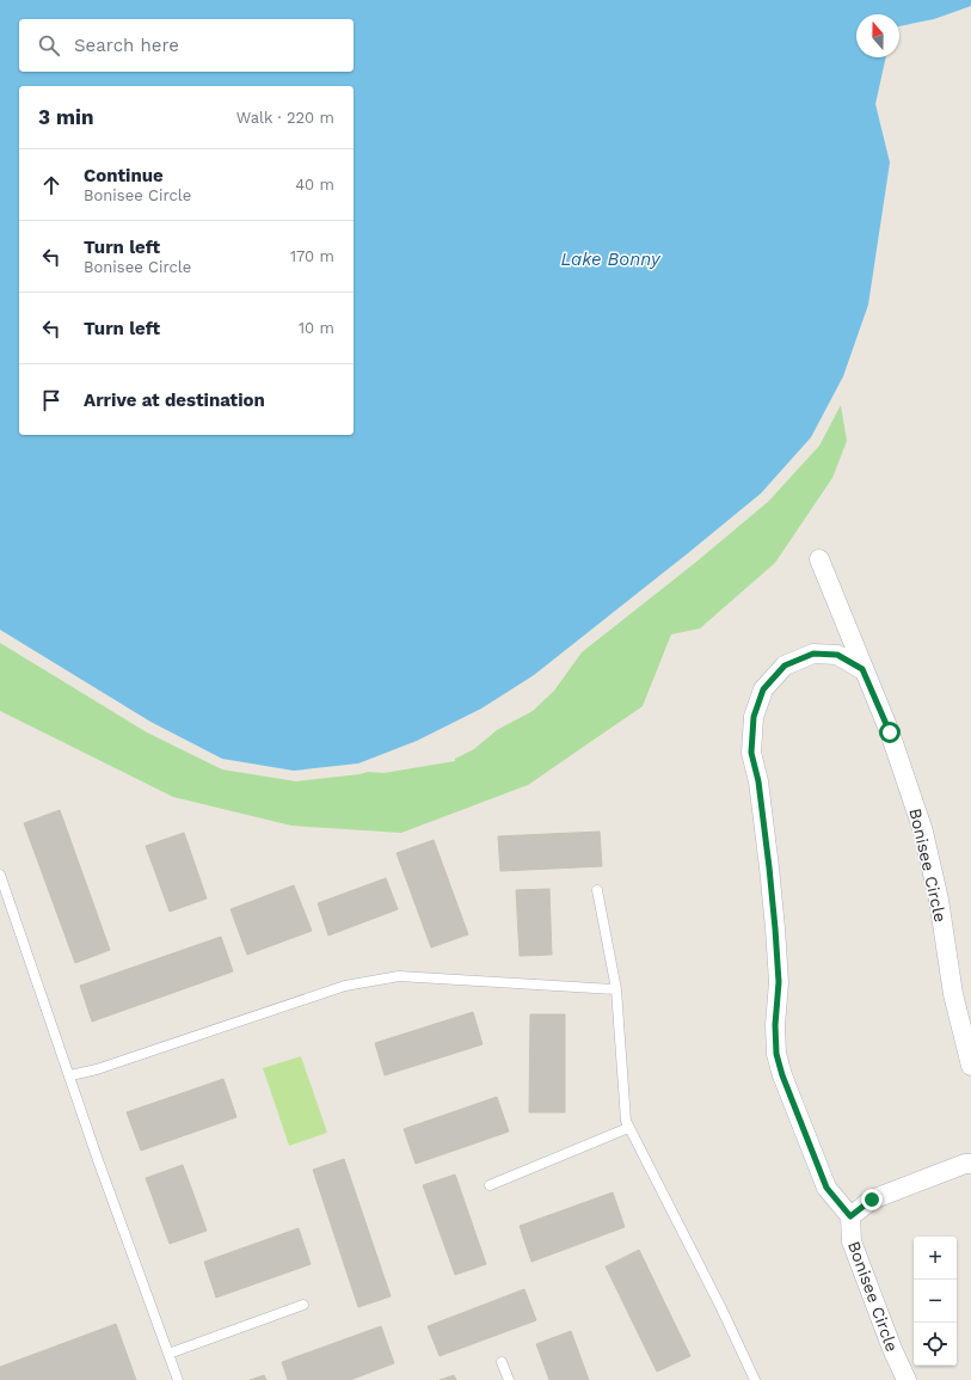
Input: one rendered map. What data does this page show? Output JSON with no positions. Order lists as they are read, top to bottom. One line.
{"streets":{"street":["Bonisee Circle"]},"water":["Lake Bonny"],"north":"top","page":{"search":"Search here","heading":["3 min","Walk · 220 m"],"list":[["Continue","Bonisee Circle","40 m"],["Turn left","Bonisee Circle","170 m"],["Turn left","10 m"],"Arrive at destination"],"map_buttons":["+","−"]}}
